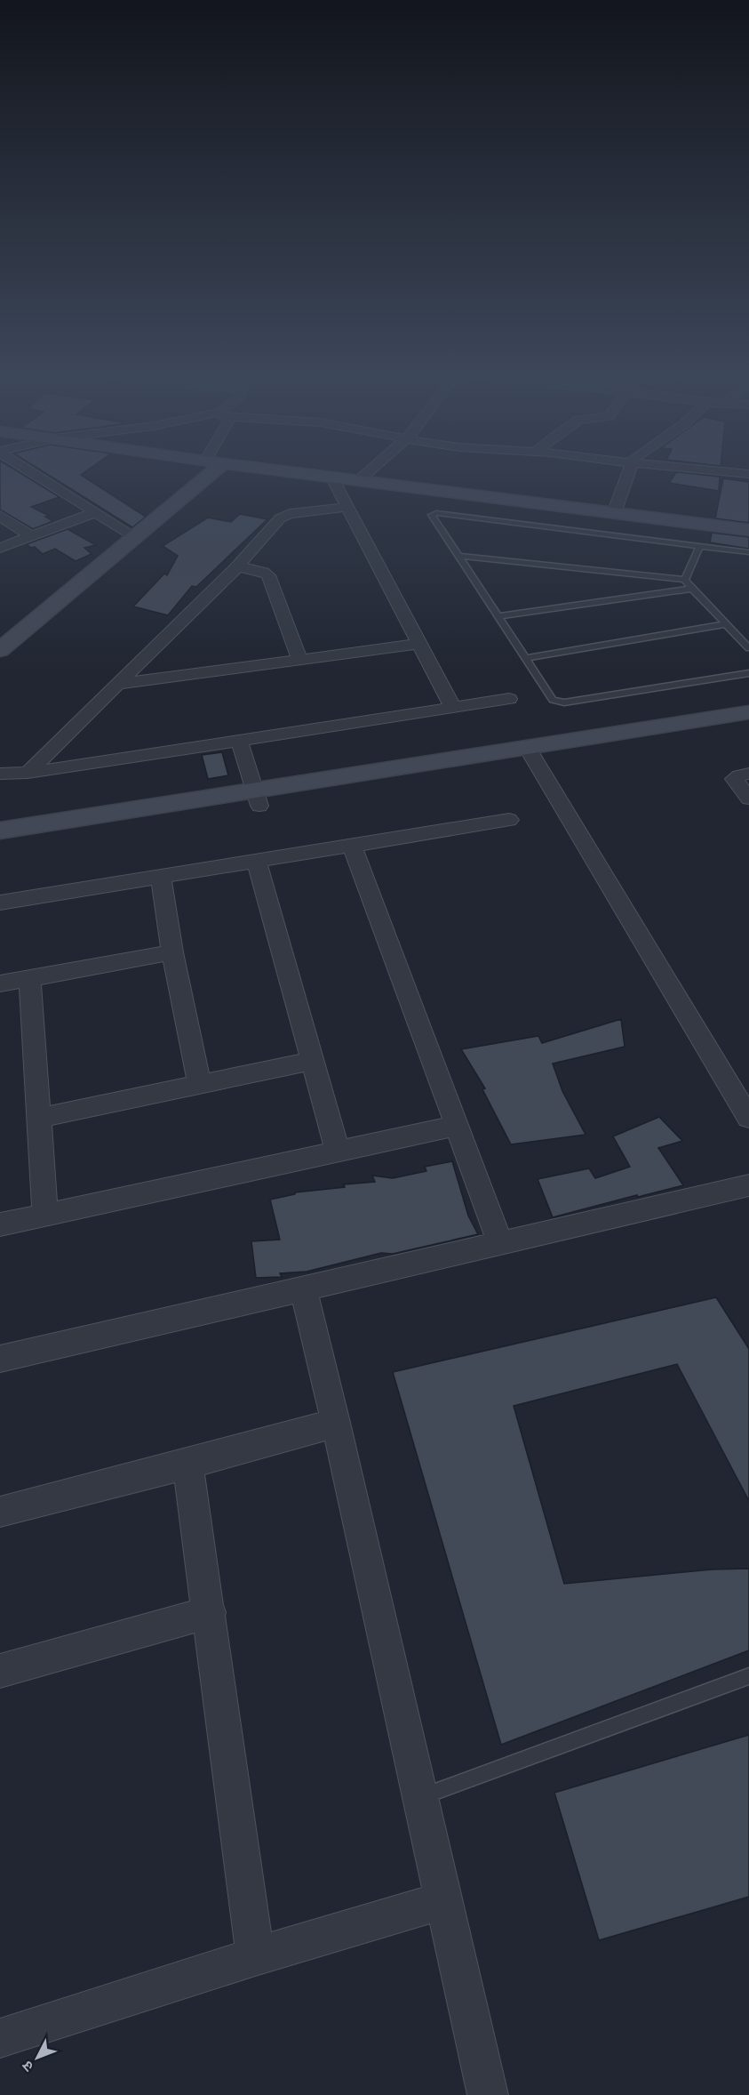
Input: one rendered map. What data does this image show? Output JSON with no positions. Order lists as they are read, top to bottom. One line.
{"north":"bottom left"}
